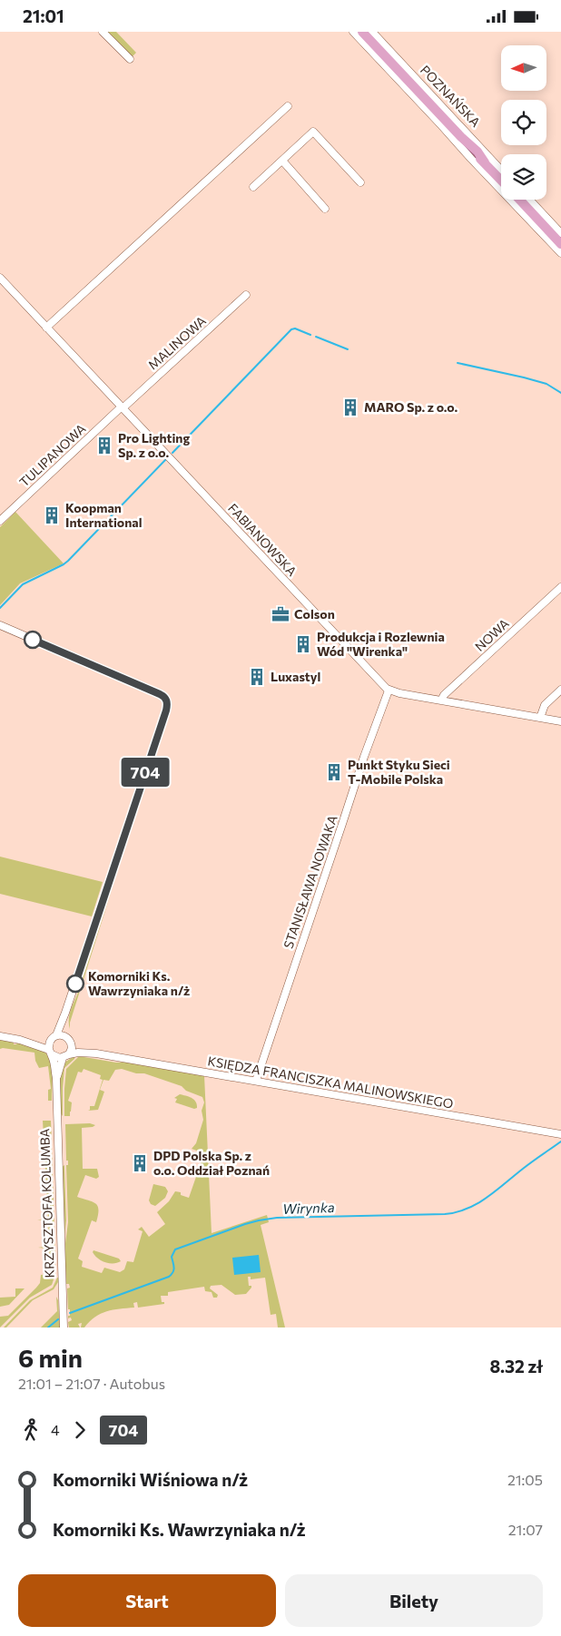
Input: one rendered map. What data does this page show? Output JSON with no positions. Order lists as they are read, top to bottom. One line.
{"streets":{"main road":["POZNAŃSKA"],"street":["MALINOWA","TULIPANOWA","FABIANOWSKA","NOWA","STANISŁAWA NOWAKA","KSIĘDZA FRANCISZKA MALINOWSKIEGO","KRZYSZTOFA KOLUMBA"]},"crossings":[["MALINOWA","TULIPANOWA"],["MALINOWA","FABIANOWSKA"],["TULIPANOWA","FABIANOWSKA"],["FABIANOWSKA","STANISŁAWA NOWAKA"],["STANISŁAWA NOWAKA","KSIĘDZA FRANCISZKA MALINOWSKIEGO"],["KSIĘDZA FRANCISZKA MALINOWSKIEGO","KRZYSZTOFA KOLUMBA"]],"water":["Wirynka"],"places":{"building":["MARO Sp. z o.o.","Pro Lighting Sp. z o.o.","Koopman International","Produkcja i Rozlewnia Wód \"Wirenka\"","Luxastyl","Punkt Styku Sieci T-Mobile Polska","DPD Polska Sp. z o.o. Oddział Poznań"],"office":["Colson"],"other":["Komorniki Ks. Wawrzyniaka n/ż"]},"lines":["bus line 704"],"north":"left","page":{"status":"21:01","on_map":"704","heading":["6 min","21:01 – 21:07 · Autobus","8.32 zł"],"legs":["4","704"],"list":[{"name":"Komorniki Wiśniowa n/ż","value":"21:05"},{"name":"Komorniki Ks. Wawrzyniaka n/ż","value":"21:07"}],"buttons":["Start","Bilety"]}}
